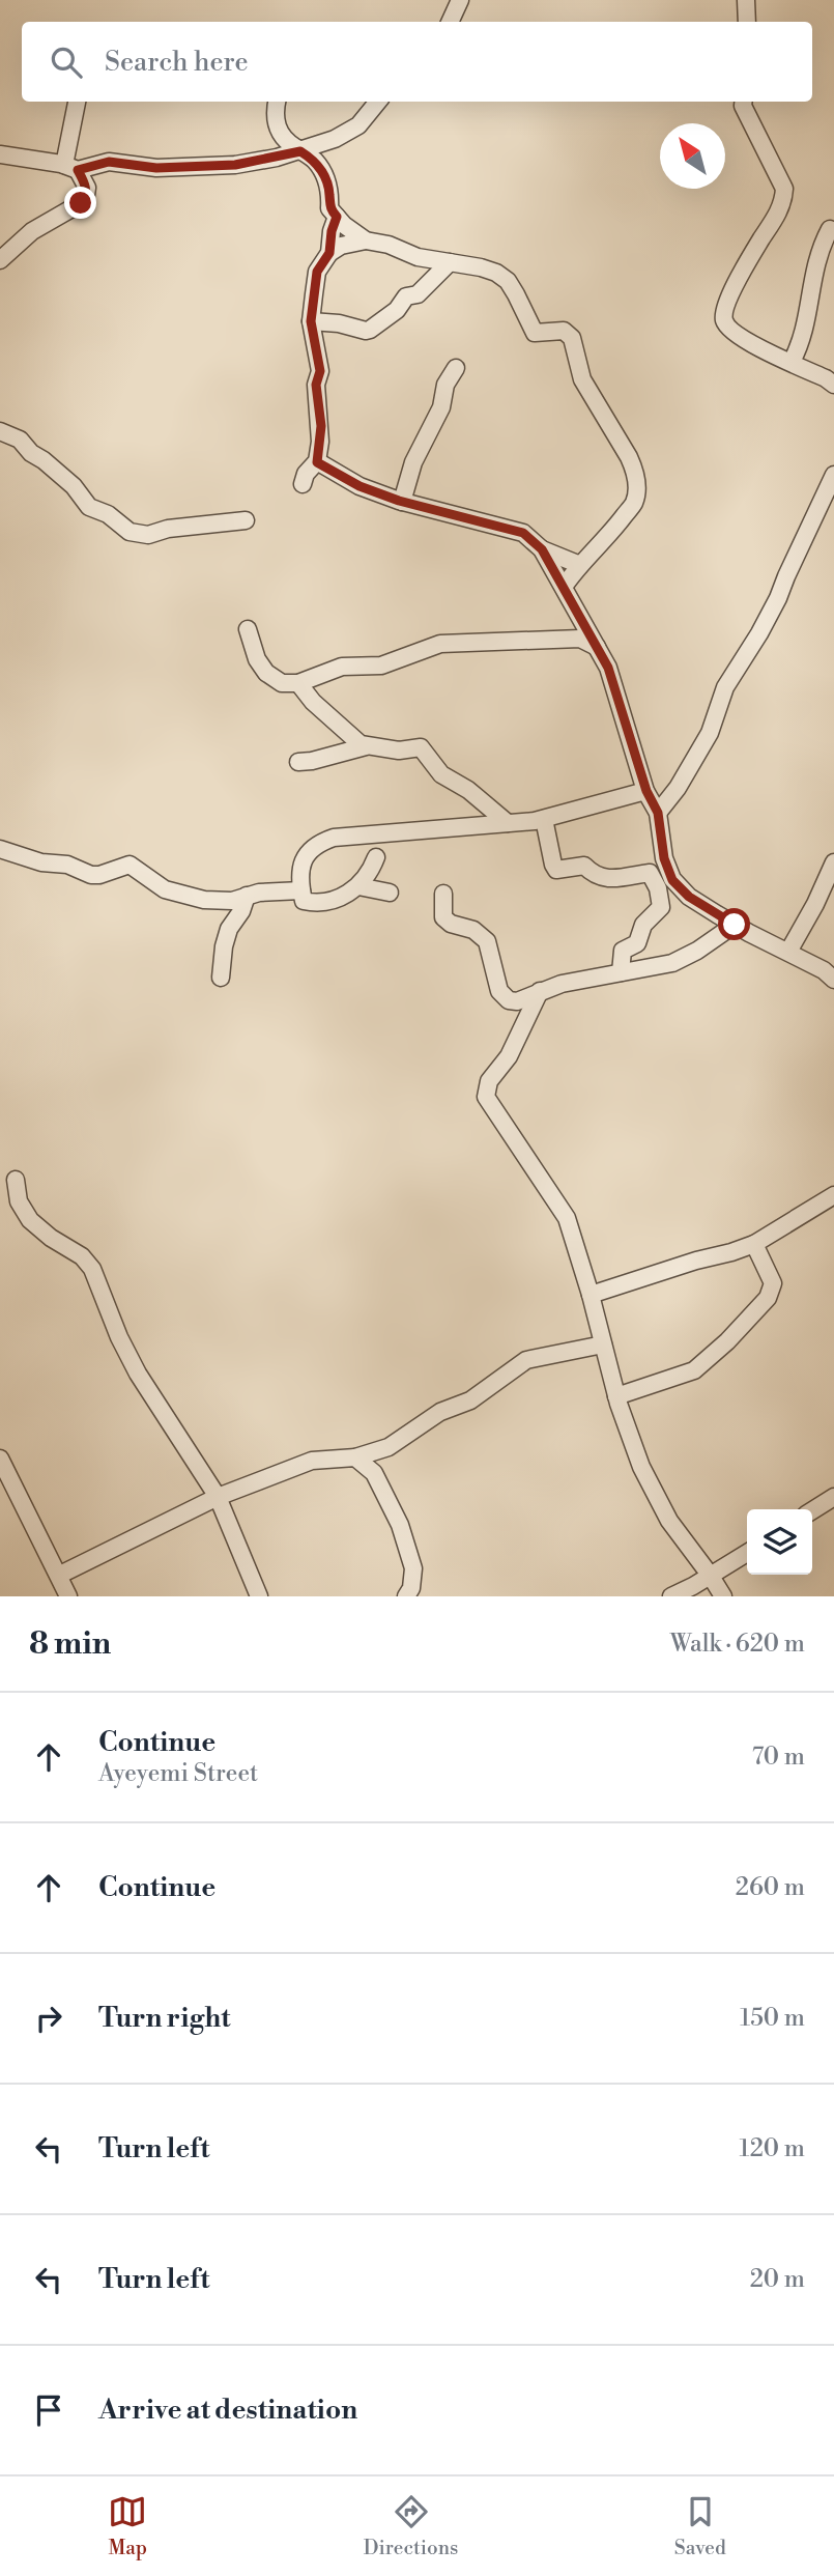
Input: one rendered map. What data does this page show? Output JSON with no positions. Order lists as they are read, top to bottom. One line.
{"north":"top left","page":{"search":"Search here","heading":["8 min","Walk · 620 m"],"list":[["Continue","Ayeyemi Street","70 m"],["Continue","260 m"],["Turn right","150 m"],["Turn left","120 m"],["Turn left","20 m"],"Arrive at destination"],"nav":["Map","Directions","Saved"]}}
